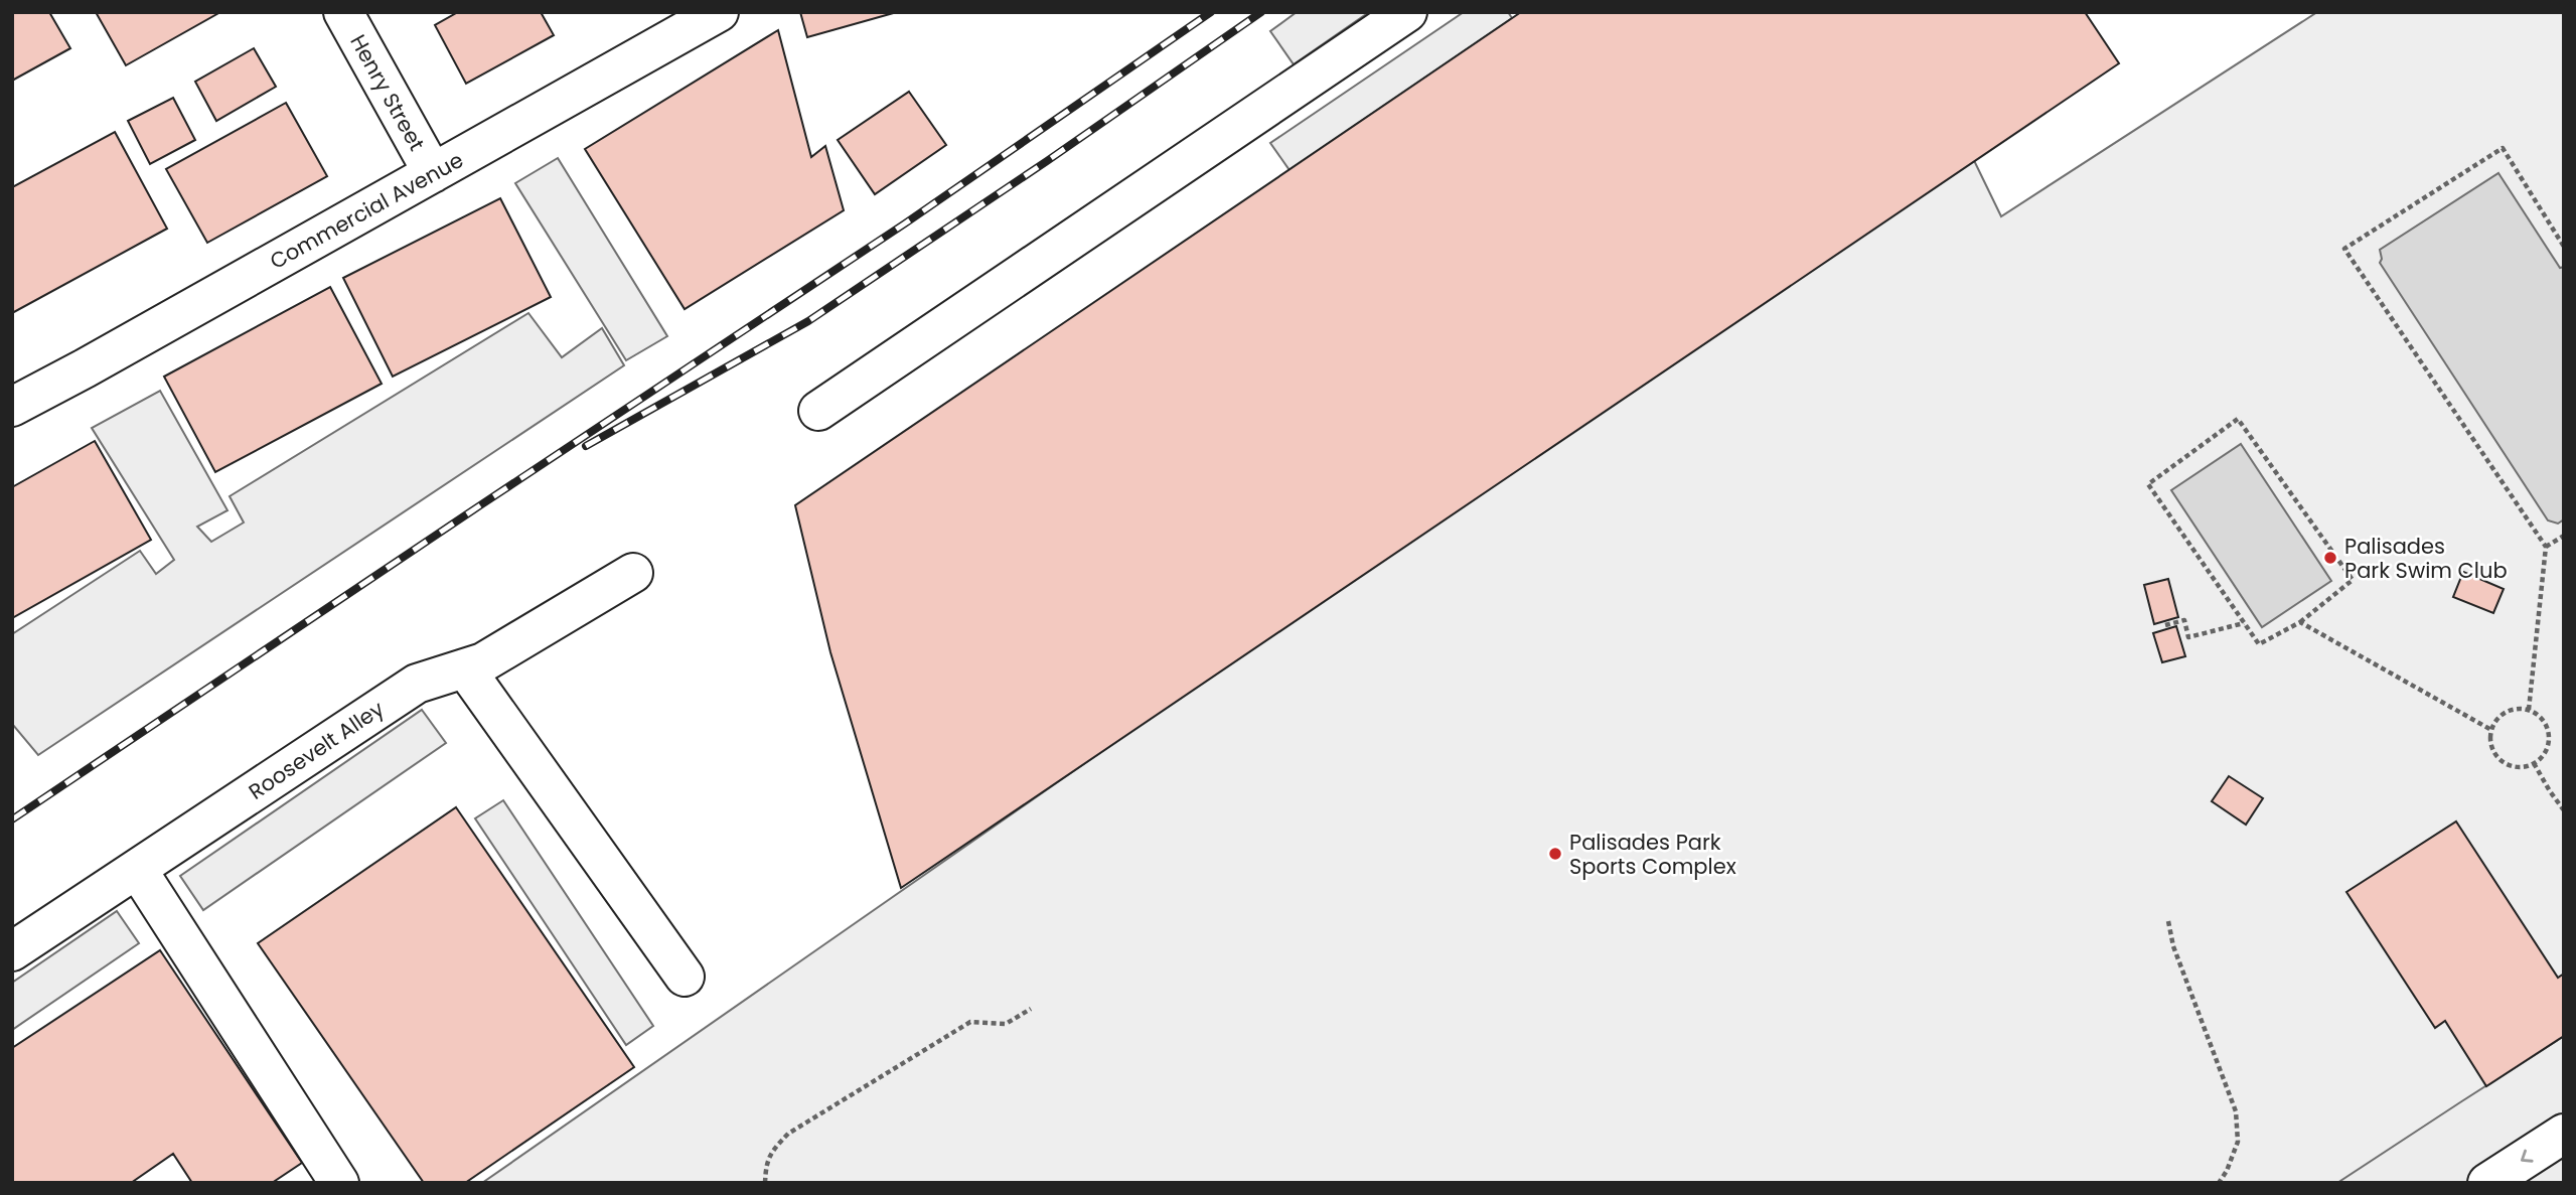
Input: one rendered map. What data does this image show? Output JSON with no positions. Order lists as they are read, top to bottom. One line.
{"streets":{"street":["Henry Street","Commercial Avenue","Roosevelt Alley"]},"crossings":[["Henry Street","Commercial Avenue"]],"places":["Palisades Park Swim Club","Palisades Park Sports Complex"]}
